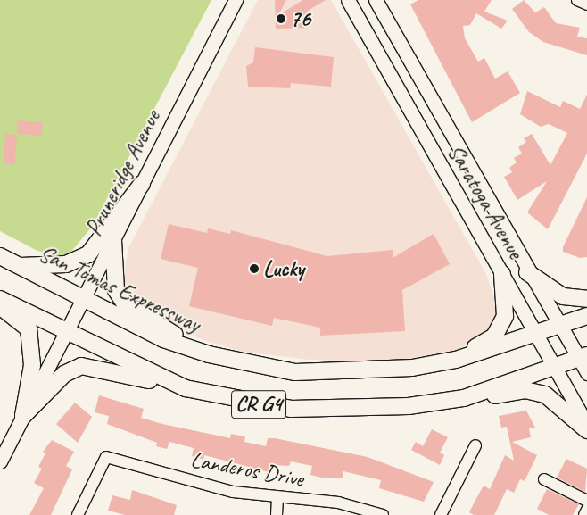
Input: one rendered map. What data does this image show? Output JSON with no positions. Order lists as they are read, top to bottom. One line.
{"streets":{"highway":["San Tomas Expressway","CR G4"],"main road":["Pruneridge Avenue","Saratoga Avenue"],"street":["Landeros Drive"]},"crossings":[["Pruneridge Avenue","San Tomas Expressway"],["Pruneridge Avenue","CR G4"],["Saratoga Avenue","San Tomas Expressway"],["Saratoga Avenue","CR G4"]],"places":["76","Lucky"]}
